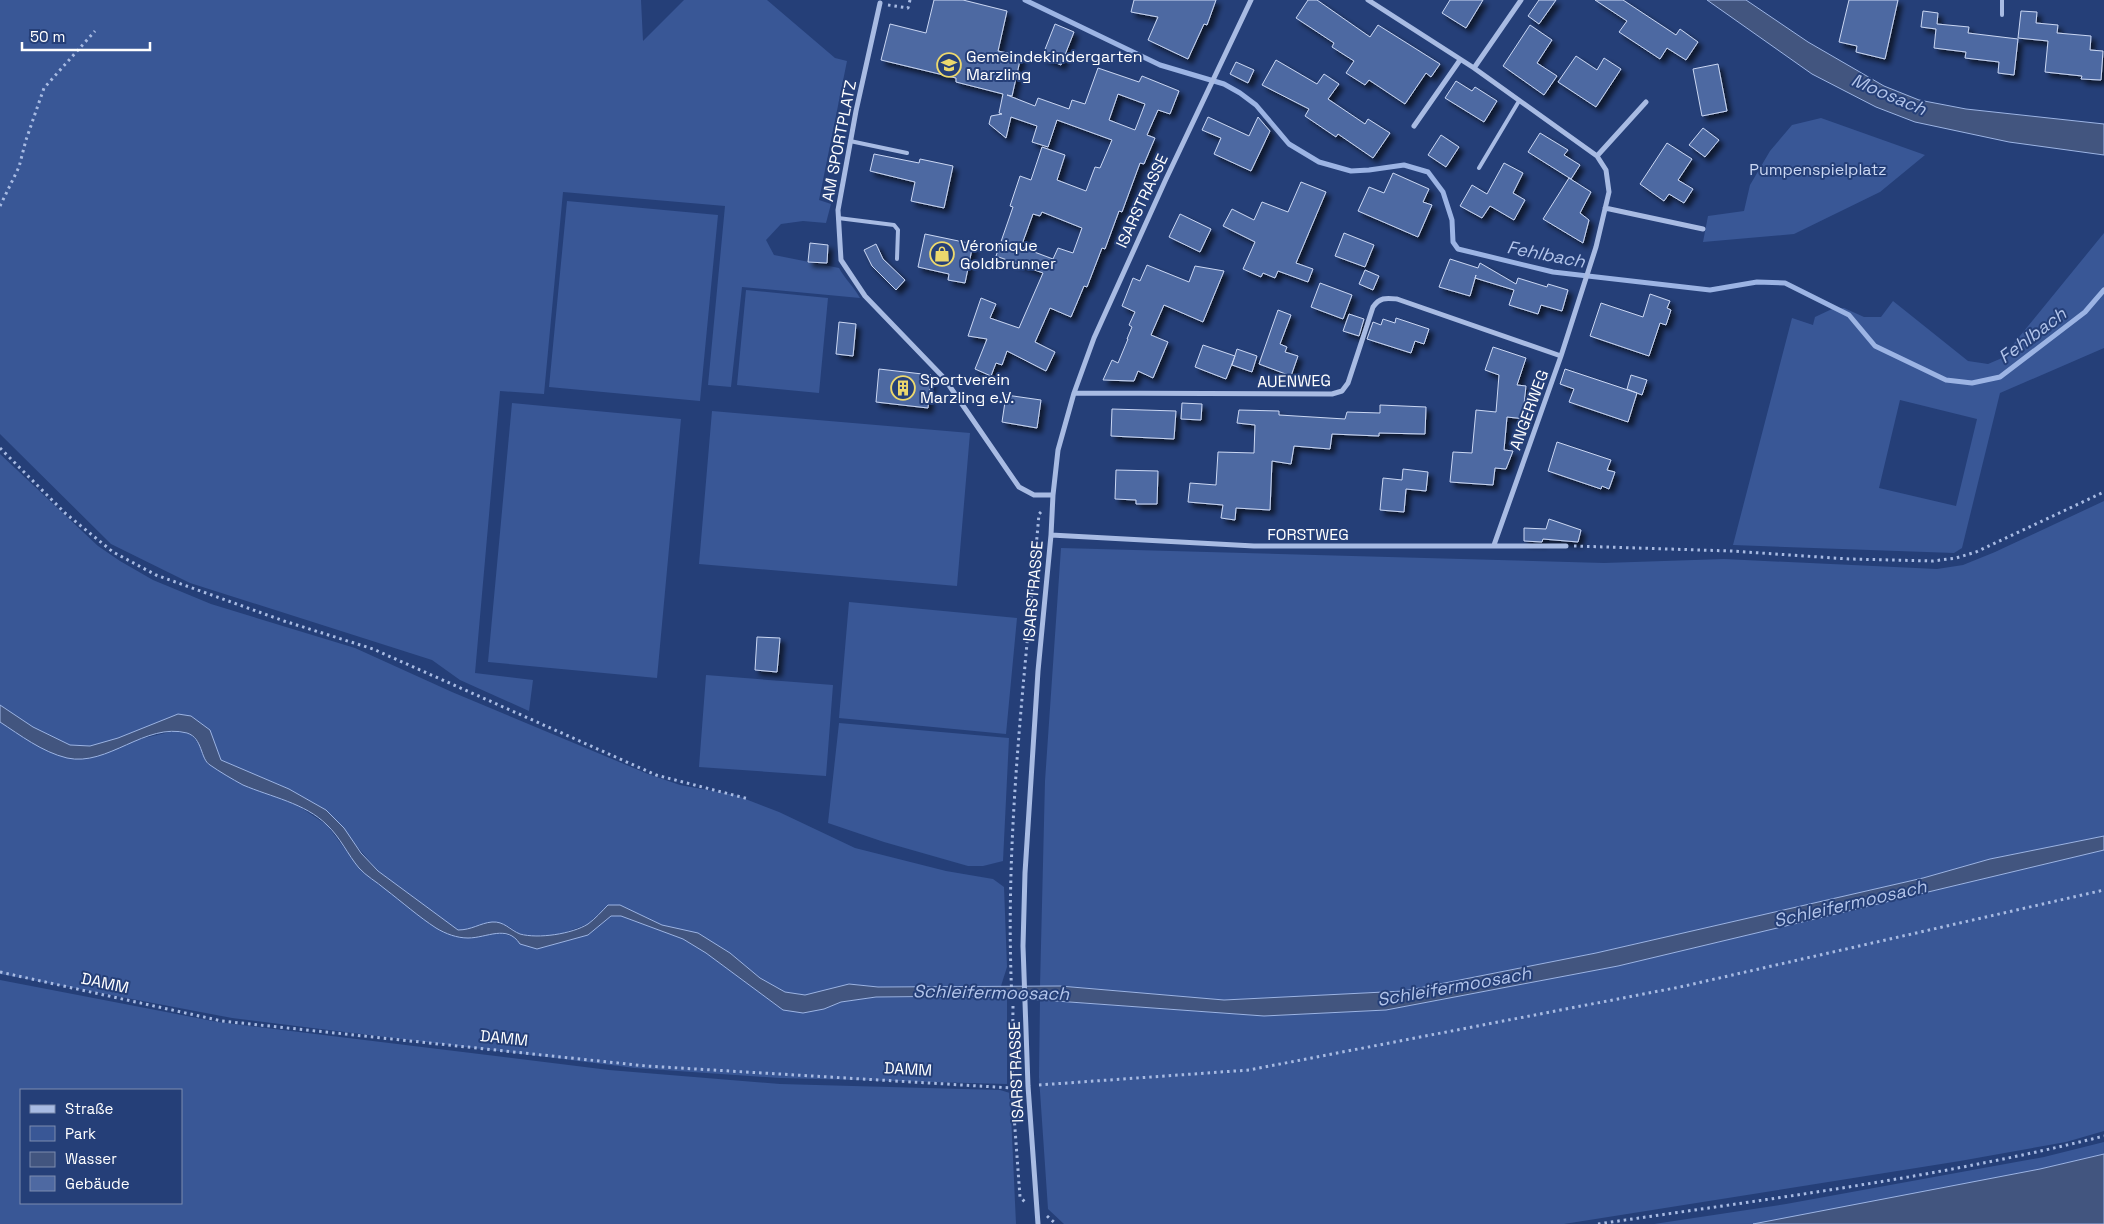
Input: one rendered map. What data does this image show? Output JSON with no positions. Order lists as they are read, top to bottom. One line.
{"streets":{"street":["AM SPORTPLATZ","ISARSTRASSE","AUENWEG","ANGERWEG","FORSTWEG"],"path":["DAMM"]},"crossings":[["AM SPORTPLATZ","ISARSTRASSE"],["ISARSTRASSE","AUENWEG"],["ISARSTRASSE","FORSTWEG"],["AUENWEG","ANGERWEG"],["ANGERWEG","FORSTWEG"]],"water":["Moosach","Fehlbach","Schleifermoosach"],"parks":["Pumpenspielplatz"],"places":{"school or university":["Gemeindekindergarten Marzling"],"shop":["Véronique Goldbrunner"],"building":["Sportverein Marzling e.V."]},"legend":["Straße","Park","Wasser","Gebäude"],"scale_bar":"50 m"}
